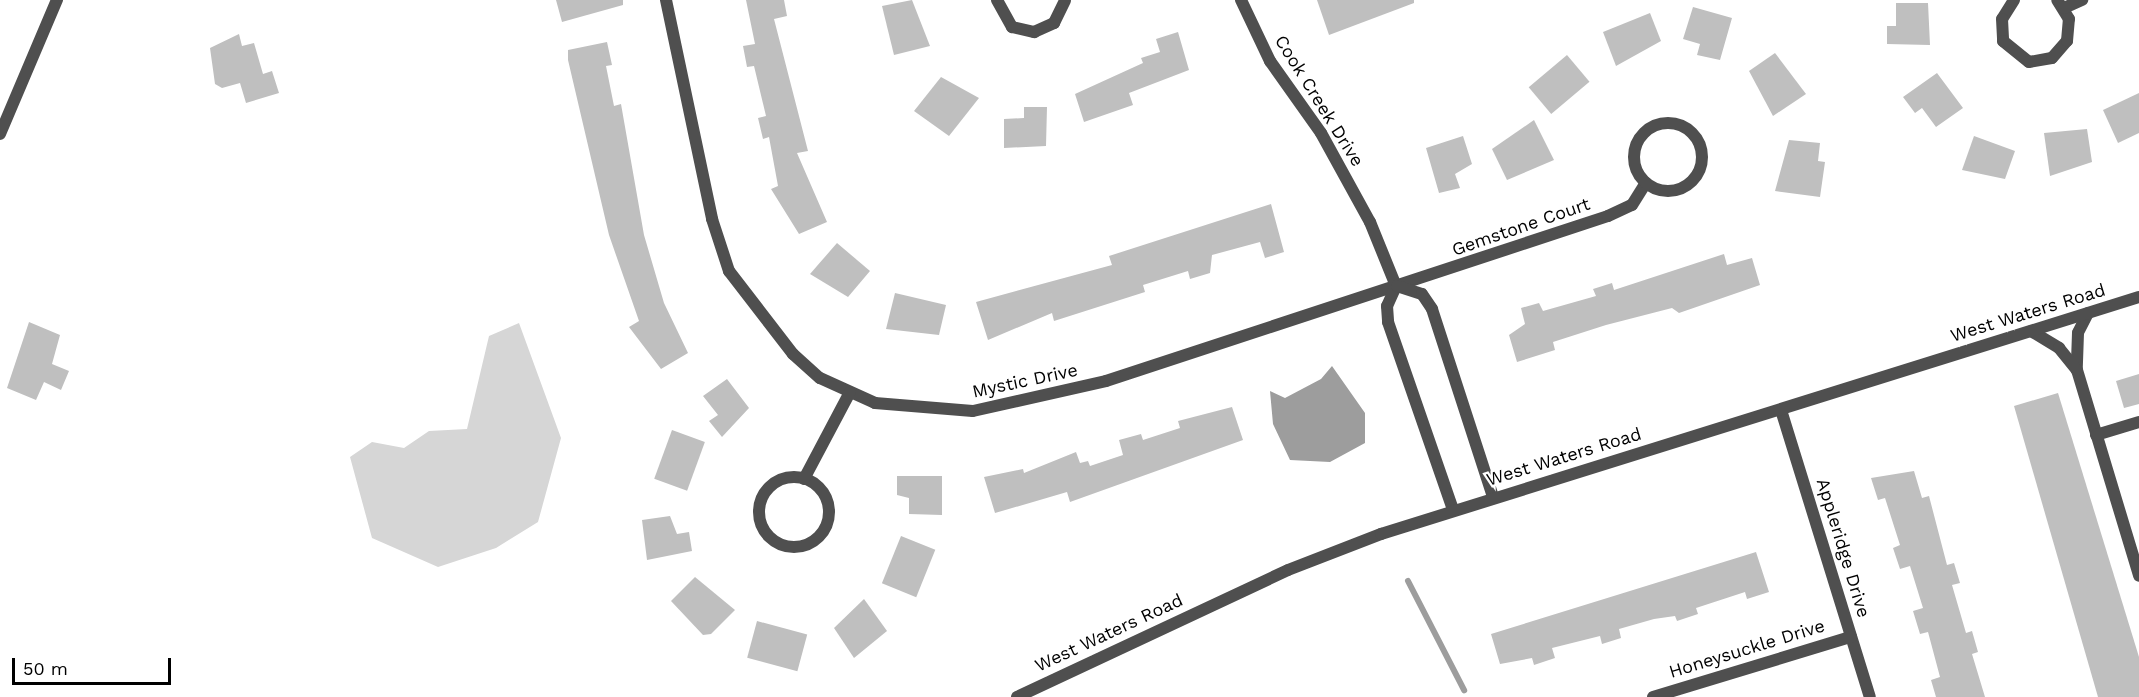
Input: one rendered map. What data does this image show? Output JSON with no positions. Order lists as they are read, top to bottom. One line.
{"streets":{"street":["Cook Creek Drive","Gemstone Court","West Waters Road","Mystic Drive","Appleridge Drive","Honeysuckle Drive"]},"crossings":[["Cook Creek Drive","Gemstone Court"],["Cook Creek Drive","Mystic Drive"],["Gemstone Court","Mystic Drive"],["West Waters Road","Appleridge Drive"],["Appleridge Drive","Honeysuckle Drive"]],"scale_bar":"50 m"}
